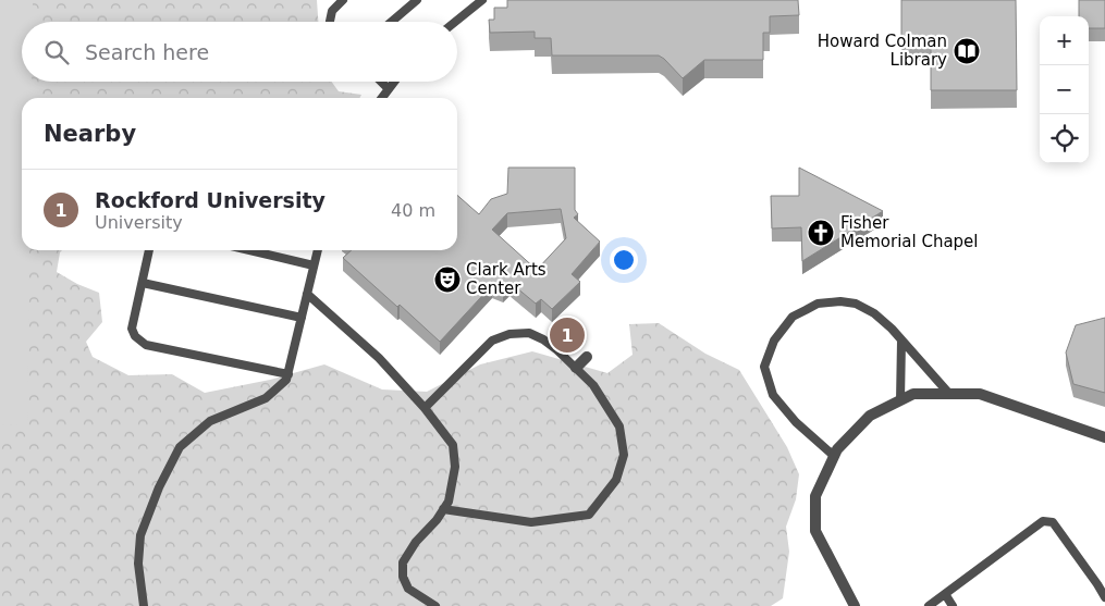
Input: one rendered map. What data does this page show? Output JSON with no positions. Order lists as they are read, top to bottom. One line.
{"places":{"library":["Howard Colman Library"],"church":["Fisher Memorial Chapel"],"theatre":["Clark Arts Center"]},"page":{"map_buttons":["+","−"],"search":"Search here","heading":"Nearby","list":[{"mark":"1","name":"Rockford University","note":"University","value":"40 m"}],"pins":"1"}}
